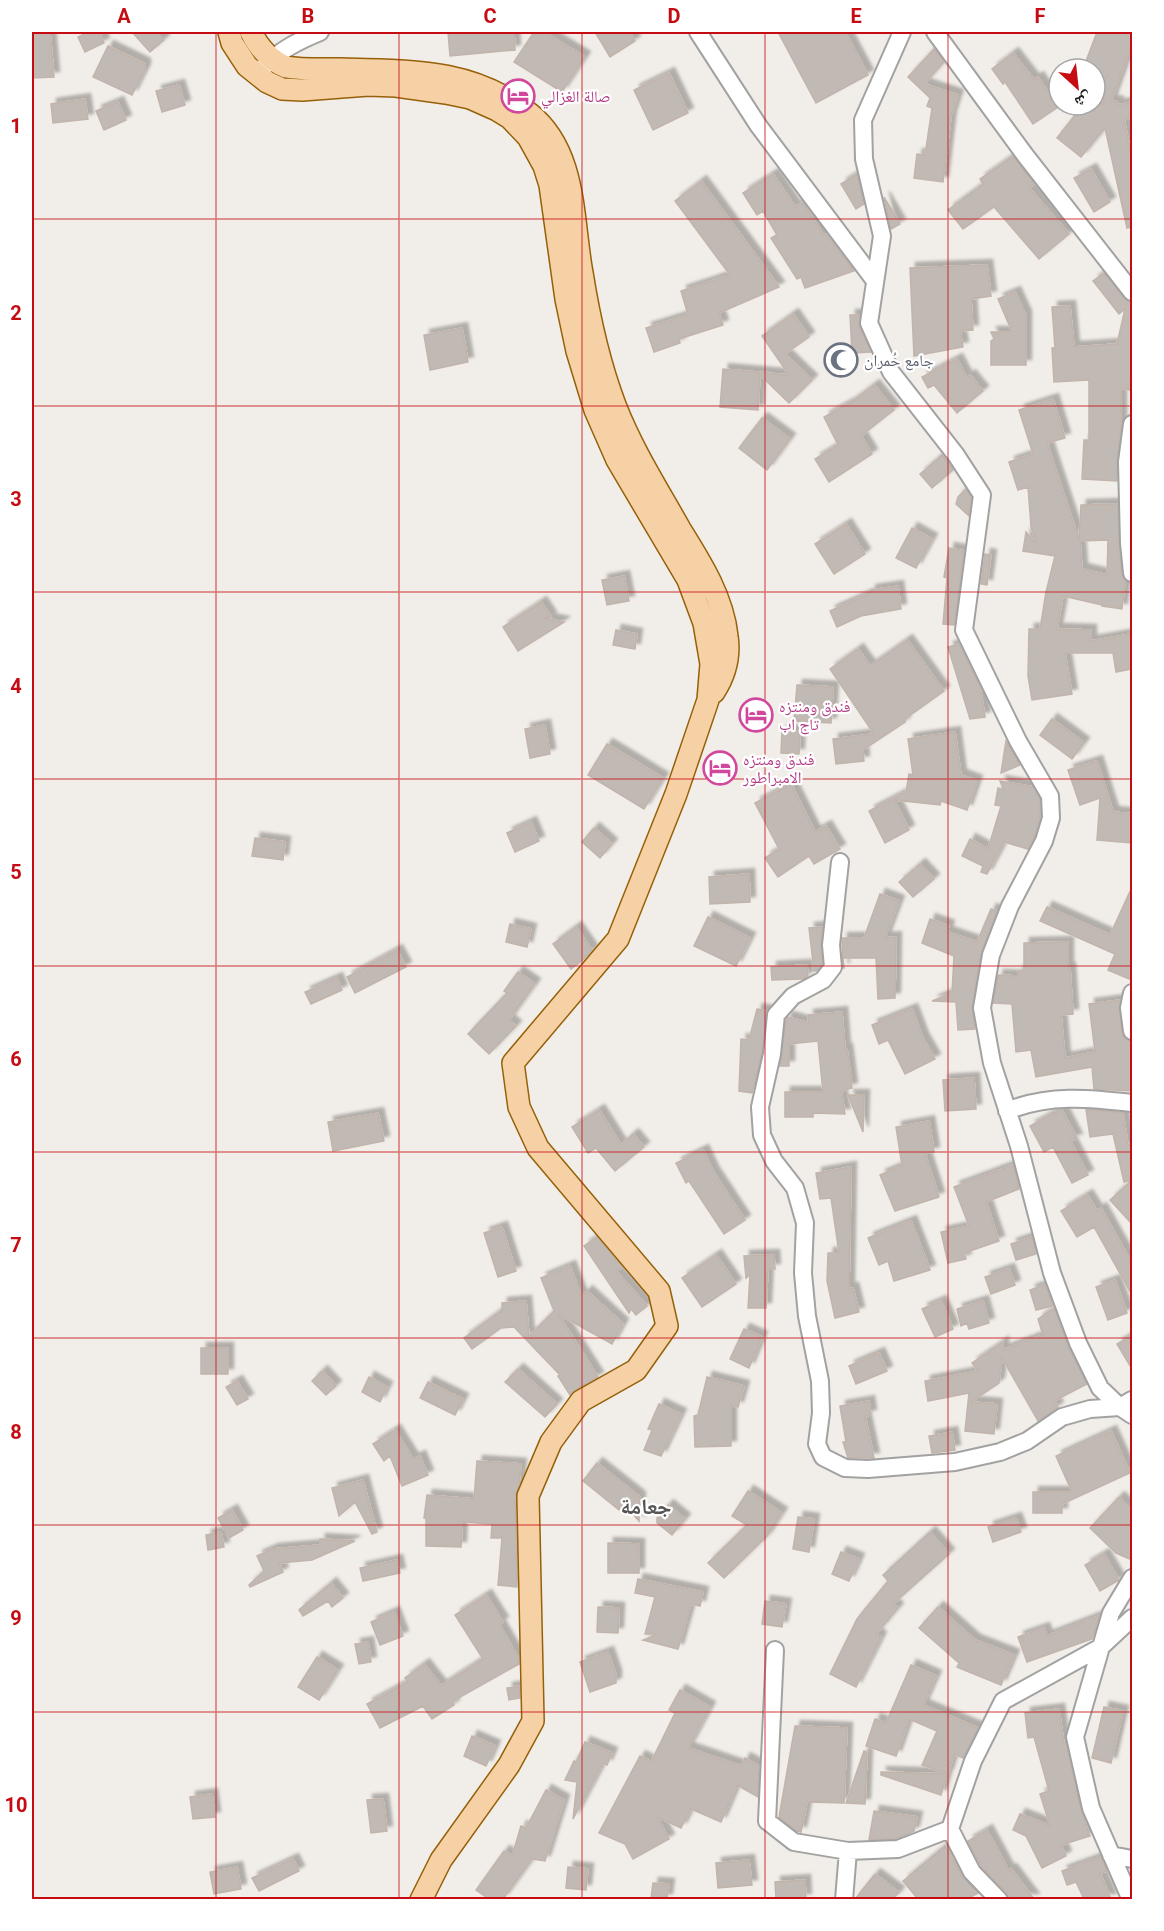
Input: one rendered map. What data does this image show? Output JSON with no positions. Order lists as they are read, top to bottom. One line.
{"districts":["جعامة"],"places":{"hotel":["صالة الغزالي","فندق ومنتزه تاج اب","فندق ومنتزه الامبراطور"],"mosque":["جامع حُمران"]},"north":"bottom right","grid":{"columns":["A","B","C","D","E","F"],"rows":["1","2","3","4","5","6","7","8","9","10"]}}
